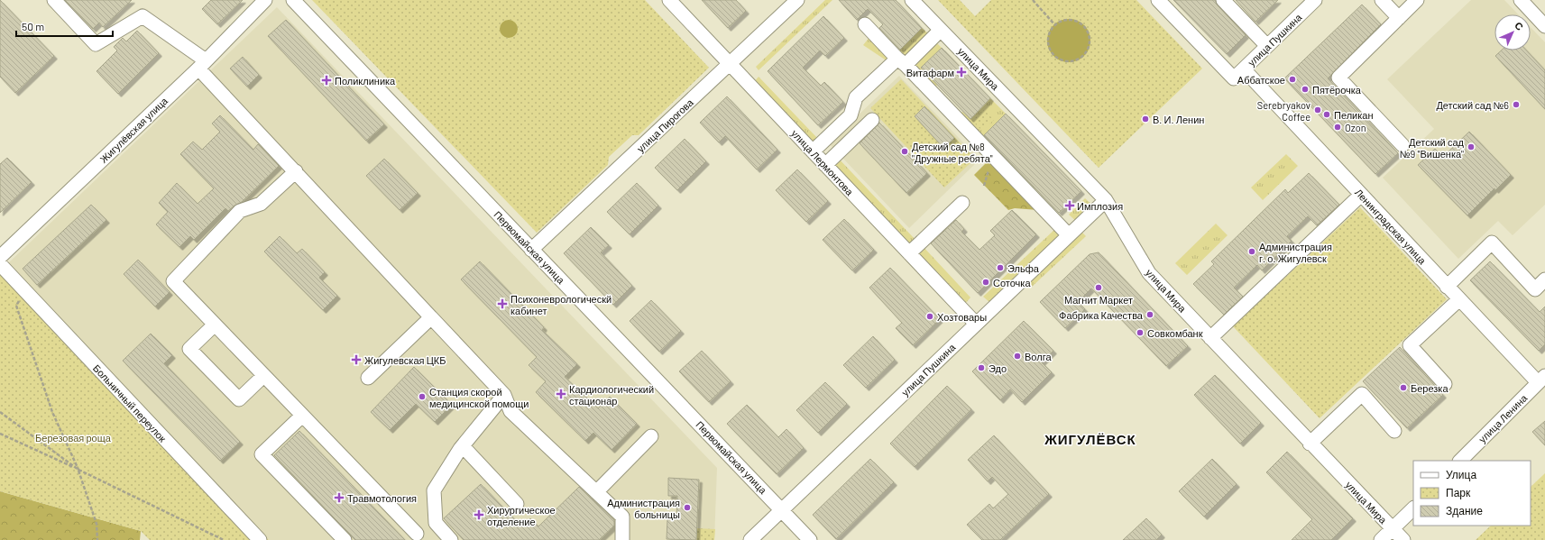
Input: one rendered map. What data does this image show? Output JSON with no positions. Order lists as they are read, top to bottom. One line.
{"streets":{"street":["улица Пушкина","улица Мира","улица Пирогова","Жигулёвская улица","улица Лермонтова","Ленинградская улица","Первомайская улица","Больничный переулок","улица Ленина"]},"crossings":[["улица Пушкина","улица Мира"],["улица Пушкина","улица Лермонтова"],["улица Пушкина","Ленинградская улица"],["улица Пушкина","Первомайская улица"],["улица Пирогова","улица Лермонтова"],["улица Пирогова","Первомайская улица"],["Ленинградская улица","улица Ленина"]],"districts":["ЖИГУЛЁВСК"],"parks":["Березовая роща"],"places":{"health":["Витафарм","Поликлиника","Имплозия","Психоневрологическй кабинет","Жигулевская ЦКБ","Кардиологический стационар","Травмотология","Хирургическое отделение"],"other":["Аббатское","Пятёрочка","Детский сад №6","Serebryakov Coffee","Пеликан","В. И. Ленин","Ozon","Детский сад №9 \"Вишенка\"","Детский сад №8 \"Дружные ребята\"","Администрация г. о. Жигулевск","Эльфа","Соточка","Магнит Маркет","Фабрика Качества","Хозтовары","Совкомбанк","Волга","Эдо","Березка","Станция скорой медицинской помощи","Администрация больницы"]},"legend":["Улица","Парк","Здание"],"scale_bar":"50 m","north":"top right"}
